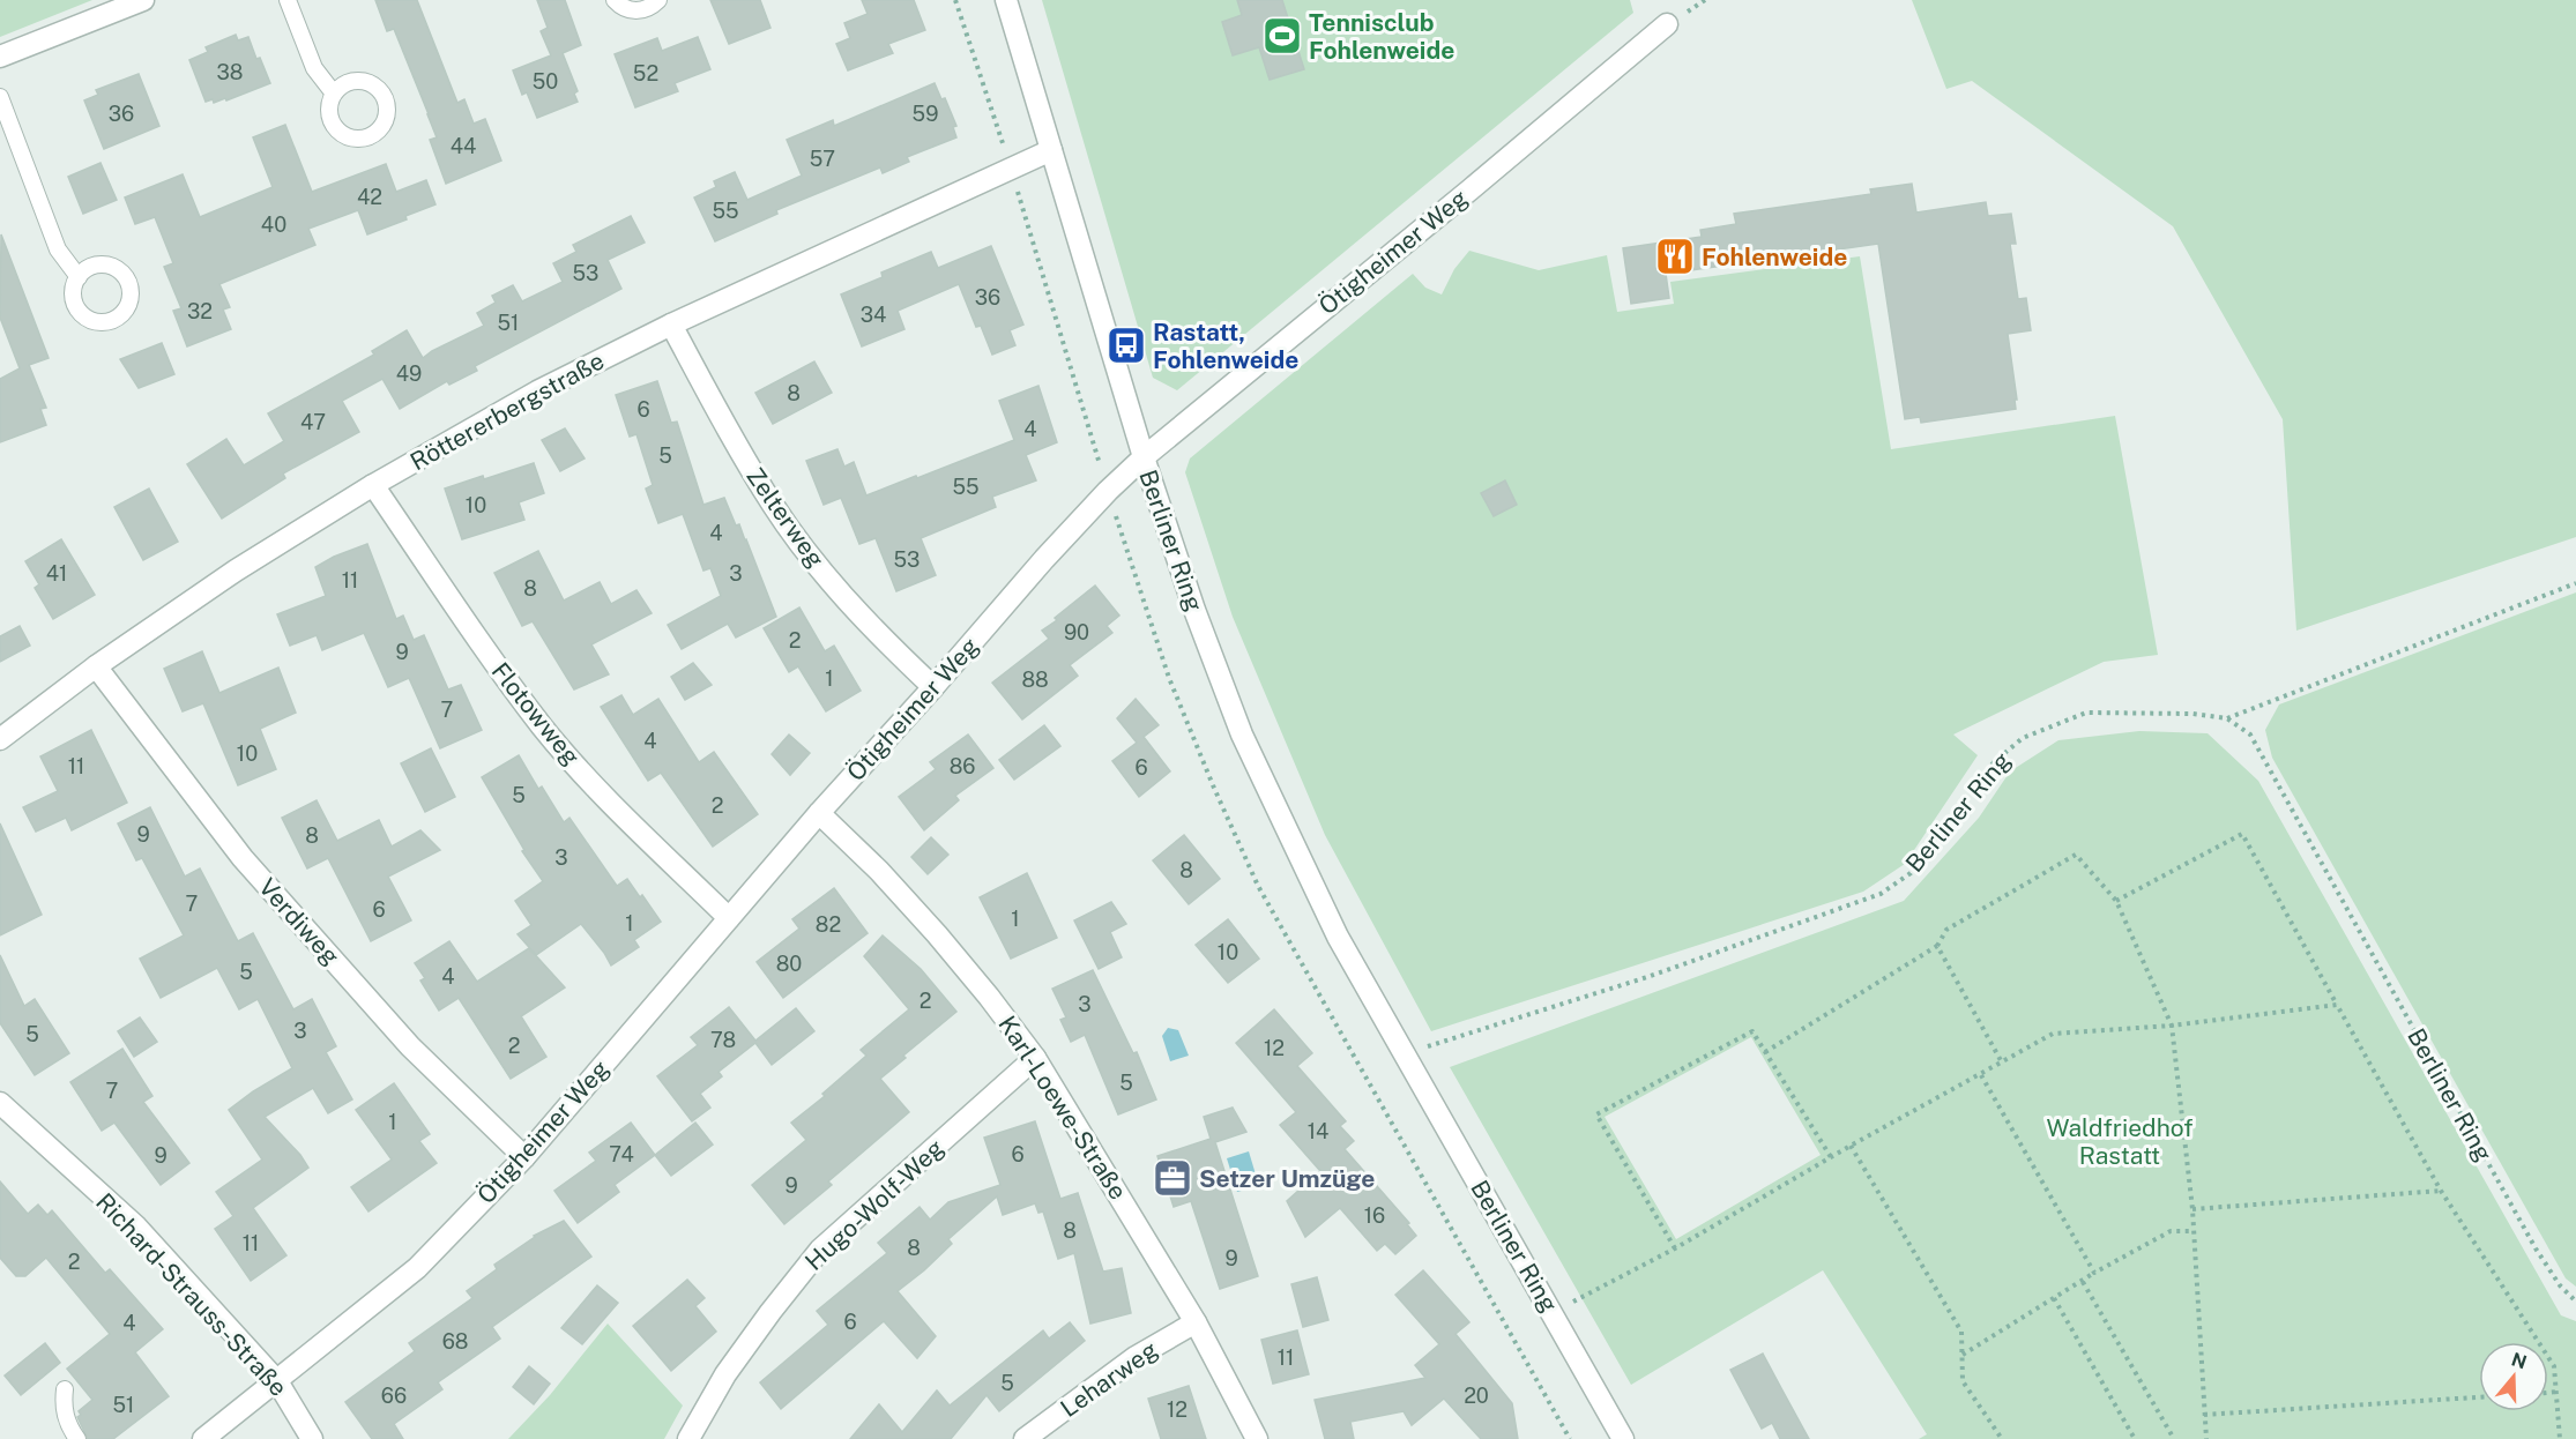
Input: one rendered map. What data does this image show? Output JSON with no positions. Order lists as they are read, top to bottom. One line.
{"streets":{"street":["Ötigheimer Weg","Röttererbergstraße","Zelterweg","Berliner Ring","Flotowweg","Verdiweg","Karl-Loewe-Straße","Hugo-Wolf-Weg","Richard-Strauss-Straße","Leharweg"]},"crossings":[["Ötigheimer Weg","Zelterweg"],["Ötigheimer Weg","Berliner Ring"],["Ötigheimer Weg","Flotowweg"],["Ötigheimer Weg","Verdiweg"],["Ötigheimer Weg","Karl-Loewe-Straße"],["Ötigheimer Weg","Richard-Strauss-Straße"],["Röttererbergstraße","Zelterweg"],["Röttererbergstraße","Berliner Ring"],["Röttererbergstraße","Flotowweg"],["Röttererbergstraße","Verdiweg"],["Karl-Loewe-Straße","Hugo-Wolf-Weg"],["Karl-Loewe-Straße","Leharweg"]],"parks":["Waldfriedhof Rastatt"],"places":{"sports":["Tennisclub Fohlenweide"],"restaurant":["Fohlenweide"],"bus stop":["Rastatt, Fohlenweide"],"office":["Setzer Umzüge"]},"house_numbers":["38","52","50","36","59","44","57","42","55","40","53","36","32","34","51","49","8","6","47","4","5","55","10","4","53","41","3","11","8","90","2","9","1","88","7","4","10","11","86","6","5","2","9","8","3","8","7","6","1","1","82","10","80","5","4","2","3","3","5","78","2","12","5","7","1","14","74","6","9","9","16","8","11","8","9","2","6","4","68","11","5","66","20","51","12"],"north":"top"}
